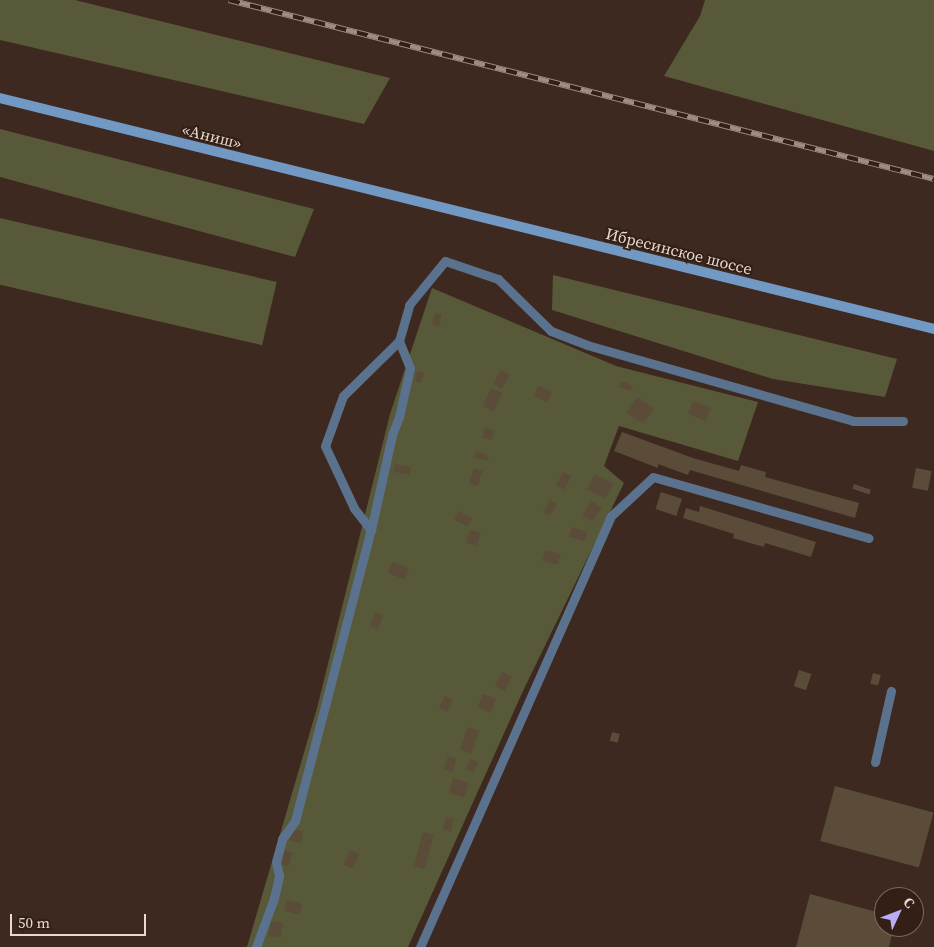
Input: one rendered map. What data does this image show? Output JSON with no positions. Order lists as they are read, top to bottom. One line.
{"streets":{"main road":["«Аниш»","Ибресинское шоссе"]},"crossings":[["«Аниш»","Ибресинское шоссе"]],"scale_bar":"50 m","north":"top right"}
